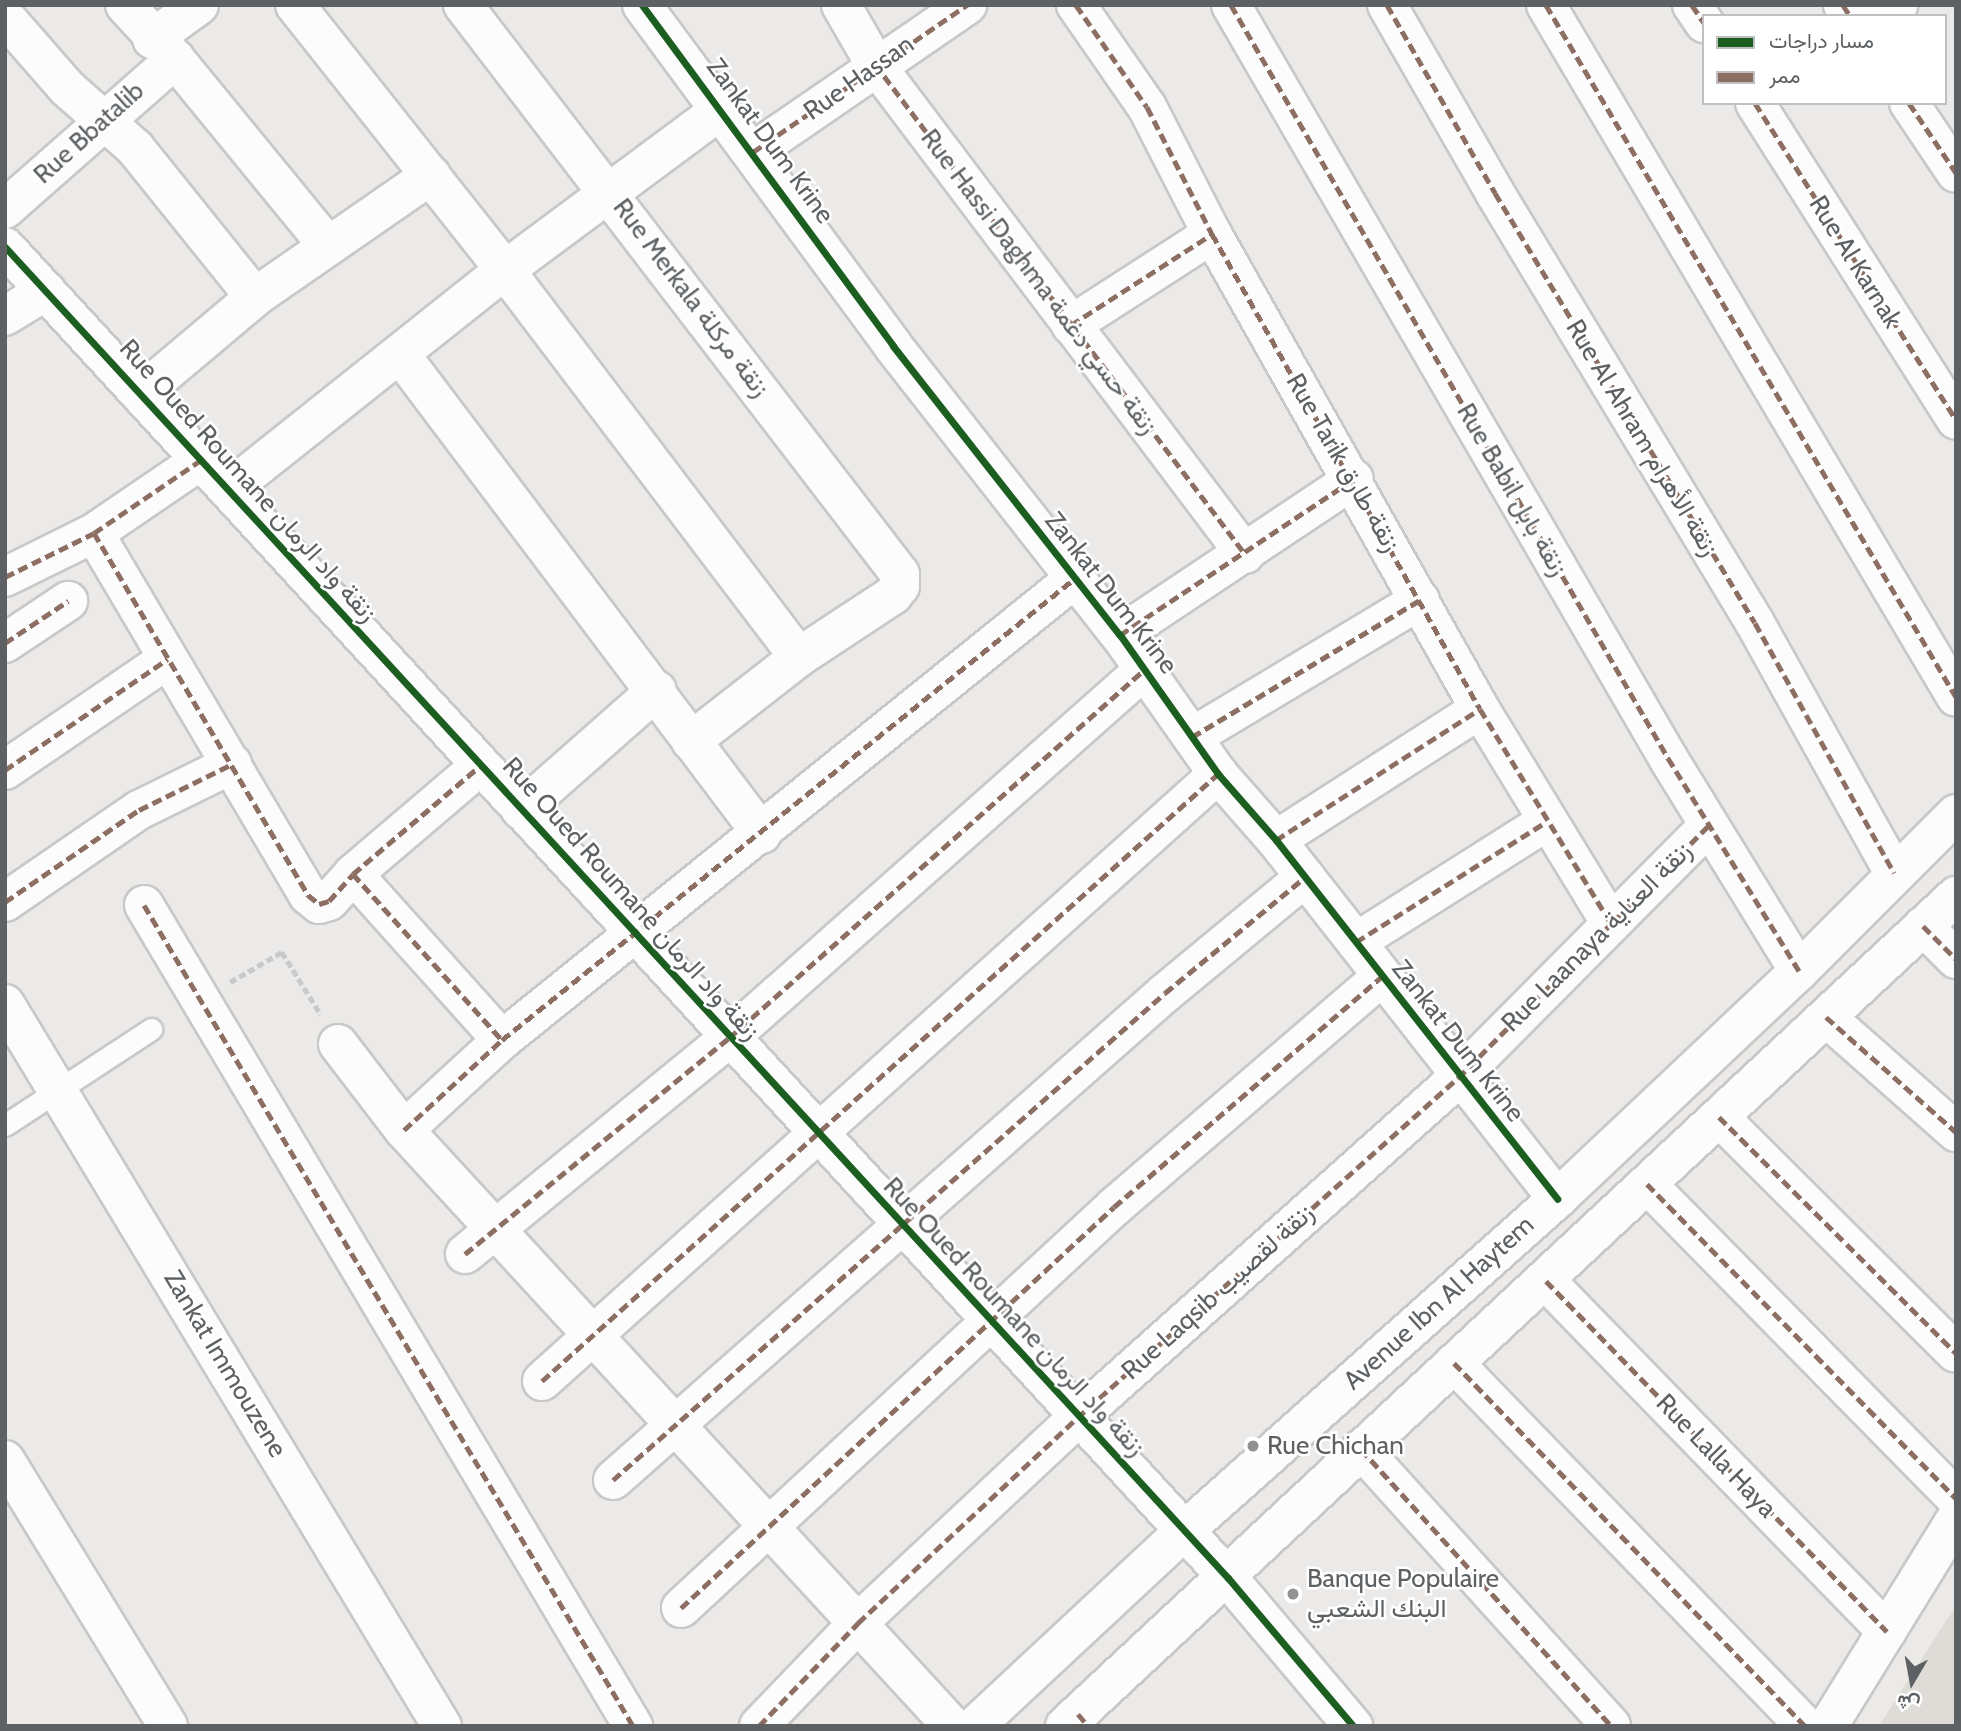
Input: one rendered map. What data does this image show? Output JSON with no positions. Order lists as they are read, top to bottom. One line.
{"streets":{"street":["Rue Hassan","Rue Bbatalib","Zankat Dum Krine","Rue Al Karnak","Rue Hassi Daghma زنقة حسي دغمة","Rue Merkala زنقة مركلة","Rue Al Ahram زنقة الأهرام","Rue Tarik زنقة طارق","Rue Oued Roumane زنقة واد الرمان","Rue Babil زنقة بابل","Rue Laanaya زنقة العناية","Rue Laqsib زنقة لقصيب","Avenue Ibn Al Haytem","Zankat Immouzene","Rue Lalla Haya"]},"crossings":[["Rue Hassan","Zankat Dum Krine"],["Rue Hassan","Rue Hassi Daghma زنقة حسي دغمة"],["Zankat Dum Krine","Rue Laanaya زنقة العناية"],["Zankat Dum Krine","Rue Laqsib زنقة لقصيب"],["Zankat Dum Krine","Avenue Ibn Al Haytem"],["Rue Al Ahram زنقة الأهرام","Avenue Ibn Al Haytem"],["Rue Tarik زنقة طارق","Rue Laanaya زنقة العناية"],["Rue Oued Roumane زنقة واد الرمان","Rue Laqsib زنقة لقصيب"],["Rue Oued Roumane زنقة واد الرمان","Avenue Ibn Al Haytem"],["Rue Babil زنقة بابل","Rue Laanaya زنقة العناية"],["Rue Babil زنقة بابل","Avenue Ibn Al Haytem"],["Rue Laanaya زنقة العناية","Rue Laqsib زنقة لقصيب"],["Avenue Ibn Al Haytem","Rue Lalla Haya"]],"places":["Rue Chichan","Banque Populaire البنك الشعبي"],"legend":["مسار دراجات","ممر"],"north":"bottom"}
